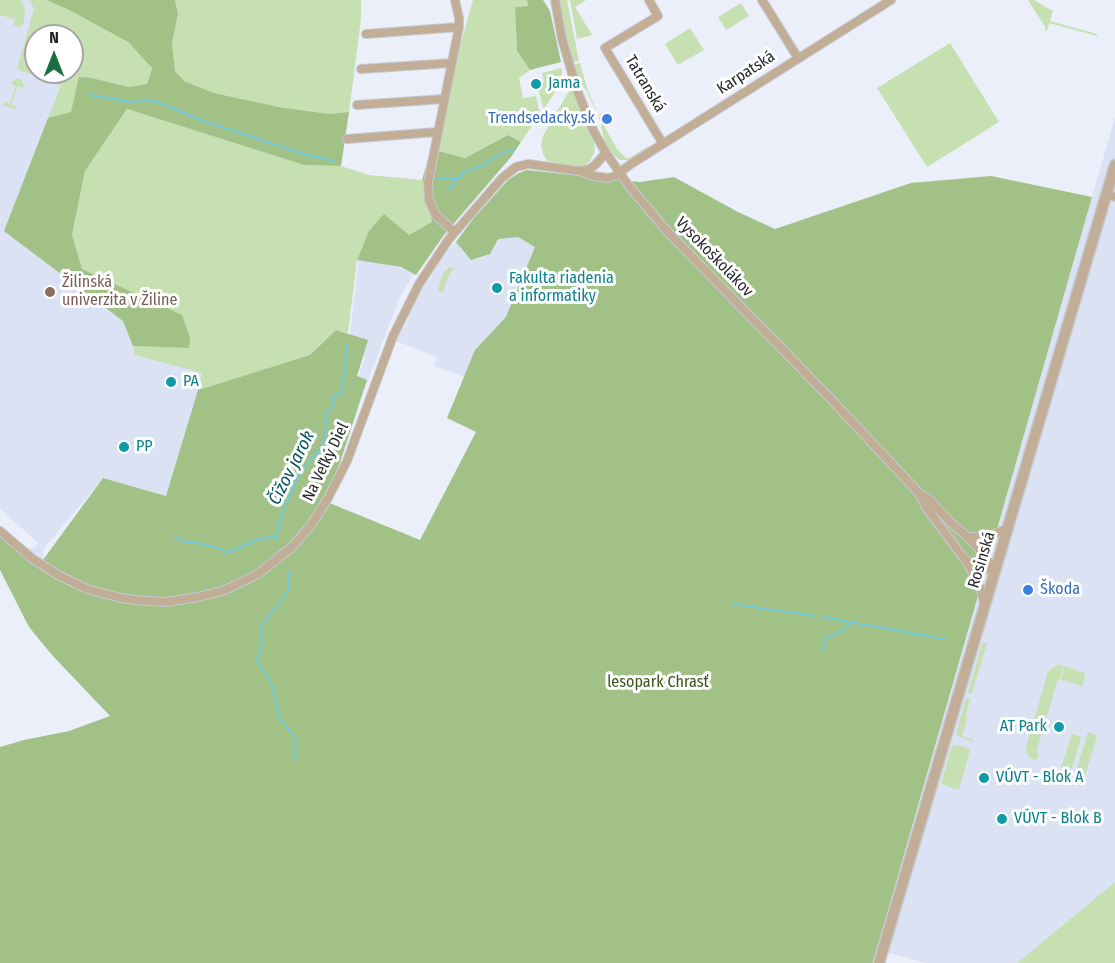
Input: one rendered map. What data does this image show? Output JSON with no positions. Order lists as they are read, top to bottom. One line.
{"streets":{"street":["Karpatská","Tatranská","Vysokoškolákov","Na Veľký Diel","Rosinská"]},"crossings":[["Karpatská","Tatranská"],["Karpatská","Vysokoškolákov"],["Karpatská","Na Veľký Diel"],["Vysokoškolákov","Na Veľký Diel"],["Vysokoškolákov","Rosinská"]],"water":["Čížov jarok"],"parks":["lesopark Chrasť"],"places":["Jama","Trendsedacky.sk","Fakulta riadenia a informatiky","Žilinská univerzita v Žiline","PA","PP","Škoda","AT Park","VÚVT - Blok A","VÚVT - Blok B"],"north":"top"}
